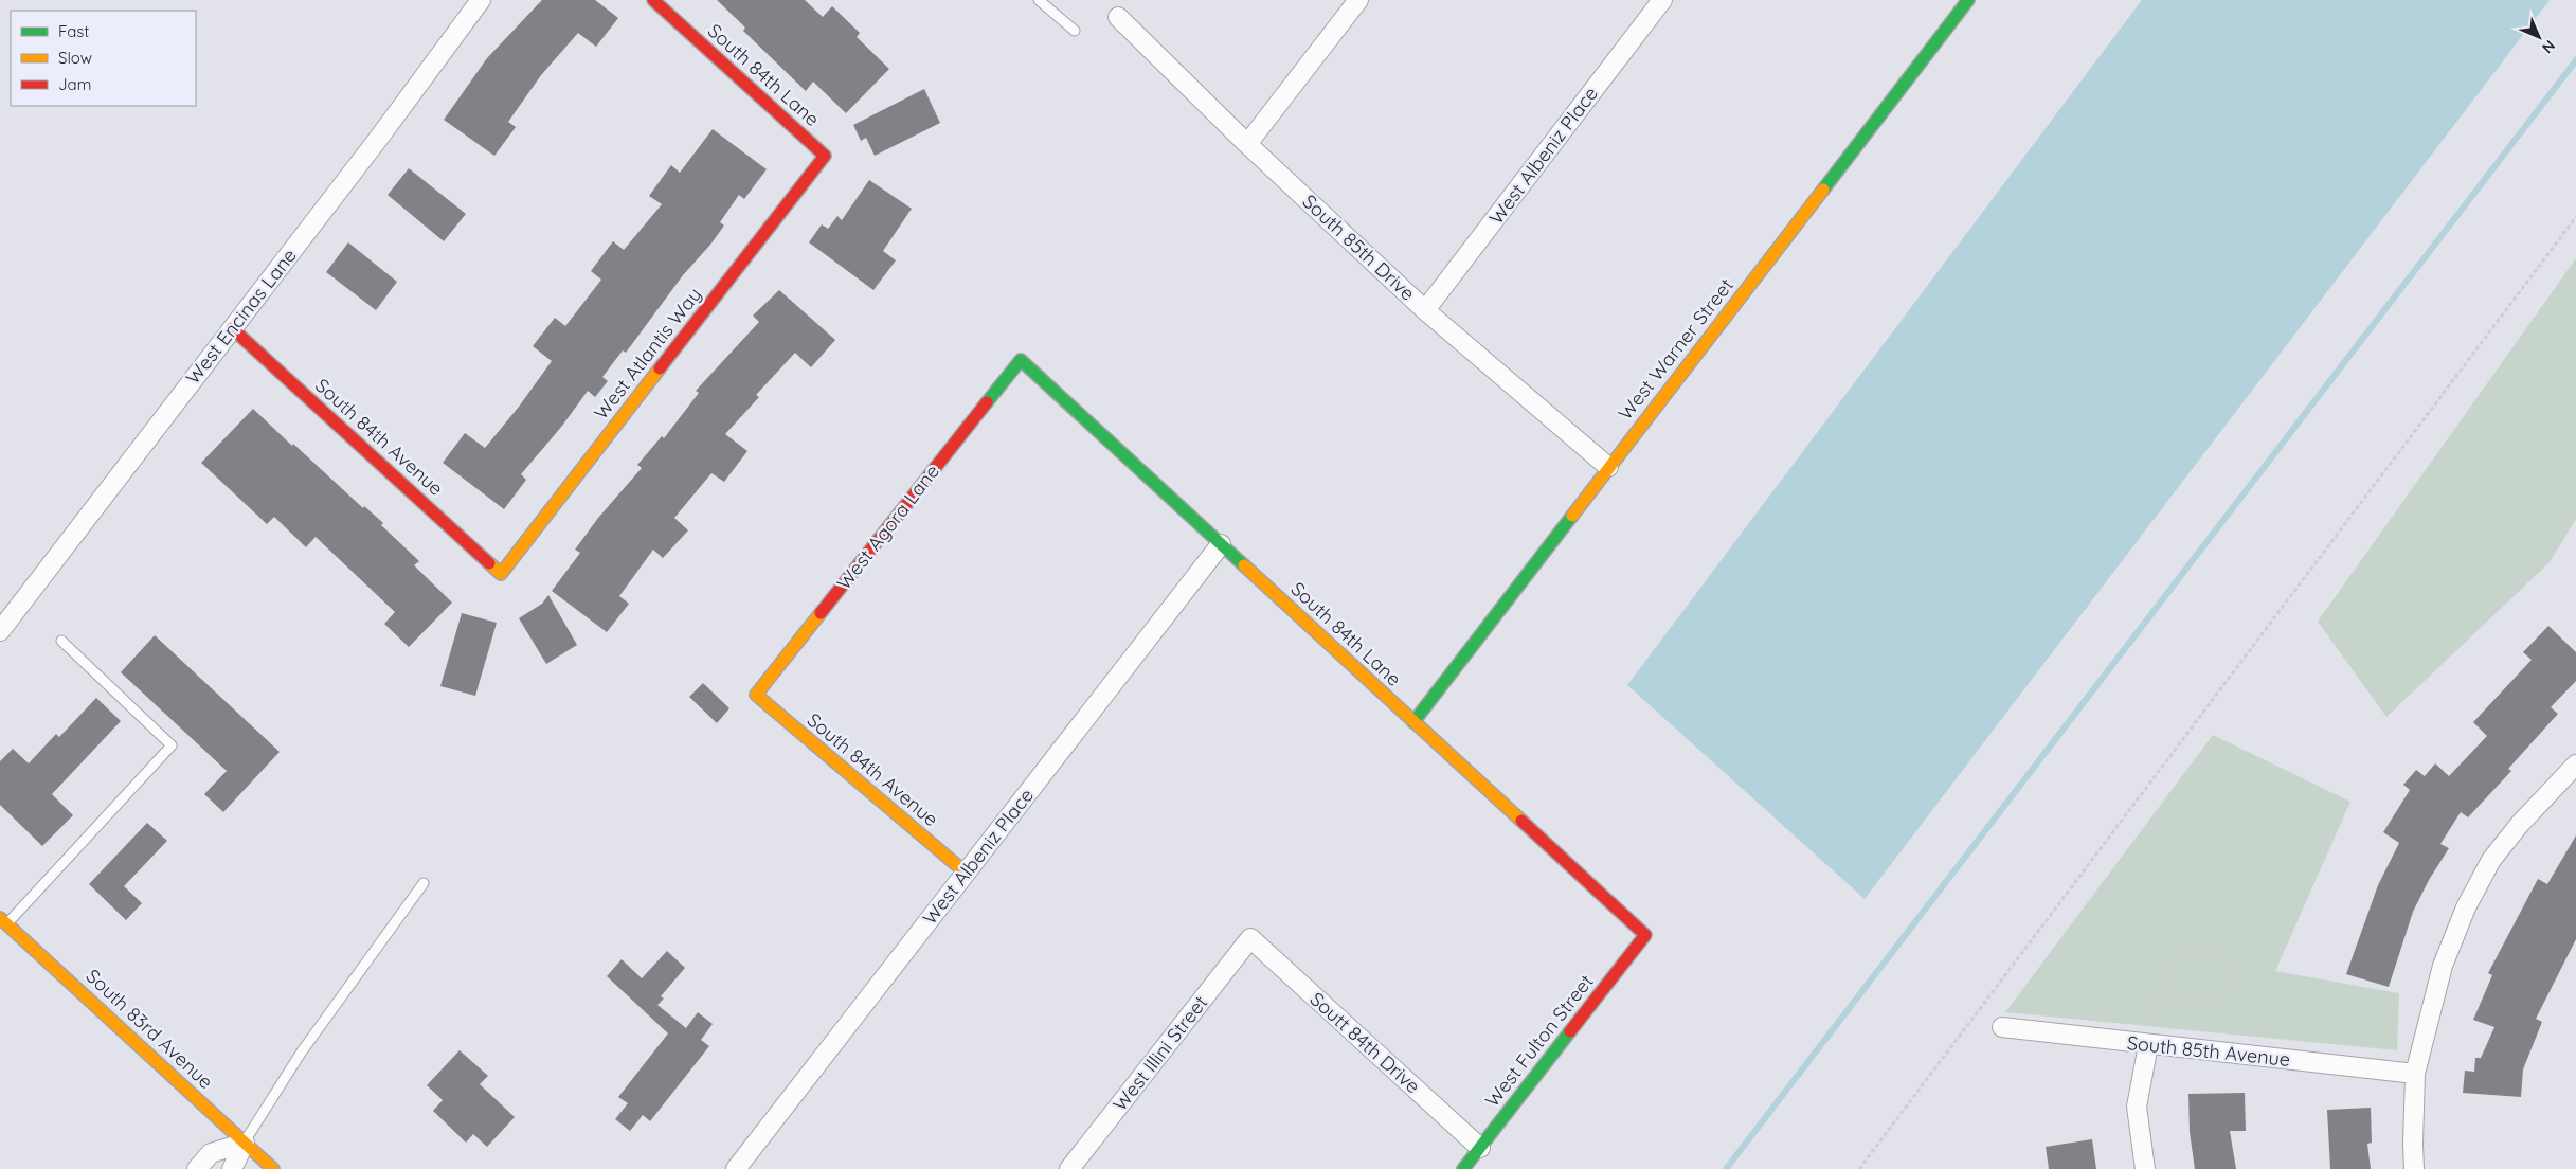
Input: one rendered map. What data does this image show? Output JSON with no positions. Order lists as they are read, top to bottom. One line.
{"streets":{"street":["South 84th Lane","West Albeniz Place","South 85th Drive","West Encinas Lane","West Warner Street","West Atlantis Way","South 84th Avenue","West Agora Lane","South 83rd Avenue","West Fulton Street","Soutt 84th Drive","South 85th Avenue","West Illini Street"]},"crossings":[["South 84th Lane","West Albeniz Place"],["South 84th Lane","West Warner Street"],["South 84th Lane","West Atlantis Way"],["South 84th Lane","West Agora Lane"],["South 84th Lane","West Fulton Street"],["West Albeniz Place","South 85th Drive"],["West Albeniz Place","South 84th Avenue"],["South 85th Drive","West Warner Street"],["West Encinas Lane","South 84th Avenue"],["West Atlantis Way","South 84th Avenue"],["South 84th Avenue","West Agora Lane"],["West Fulton Street","Soutt 84th Drive"],["Soutt 84th Drive","West Illini Street"]],"legend":["Fast","Slow","Jam"],"north":"bottom right"}
